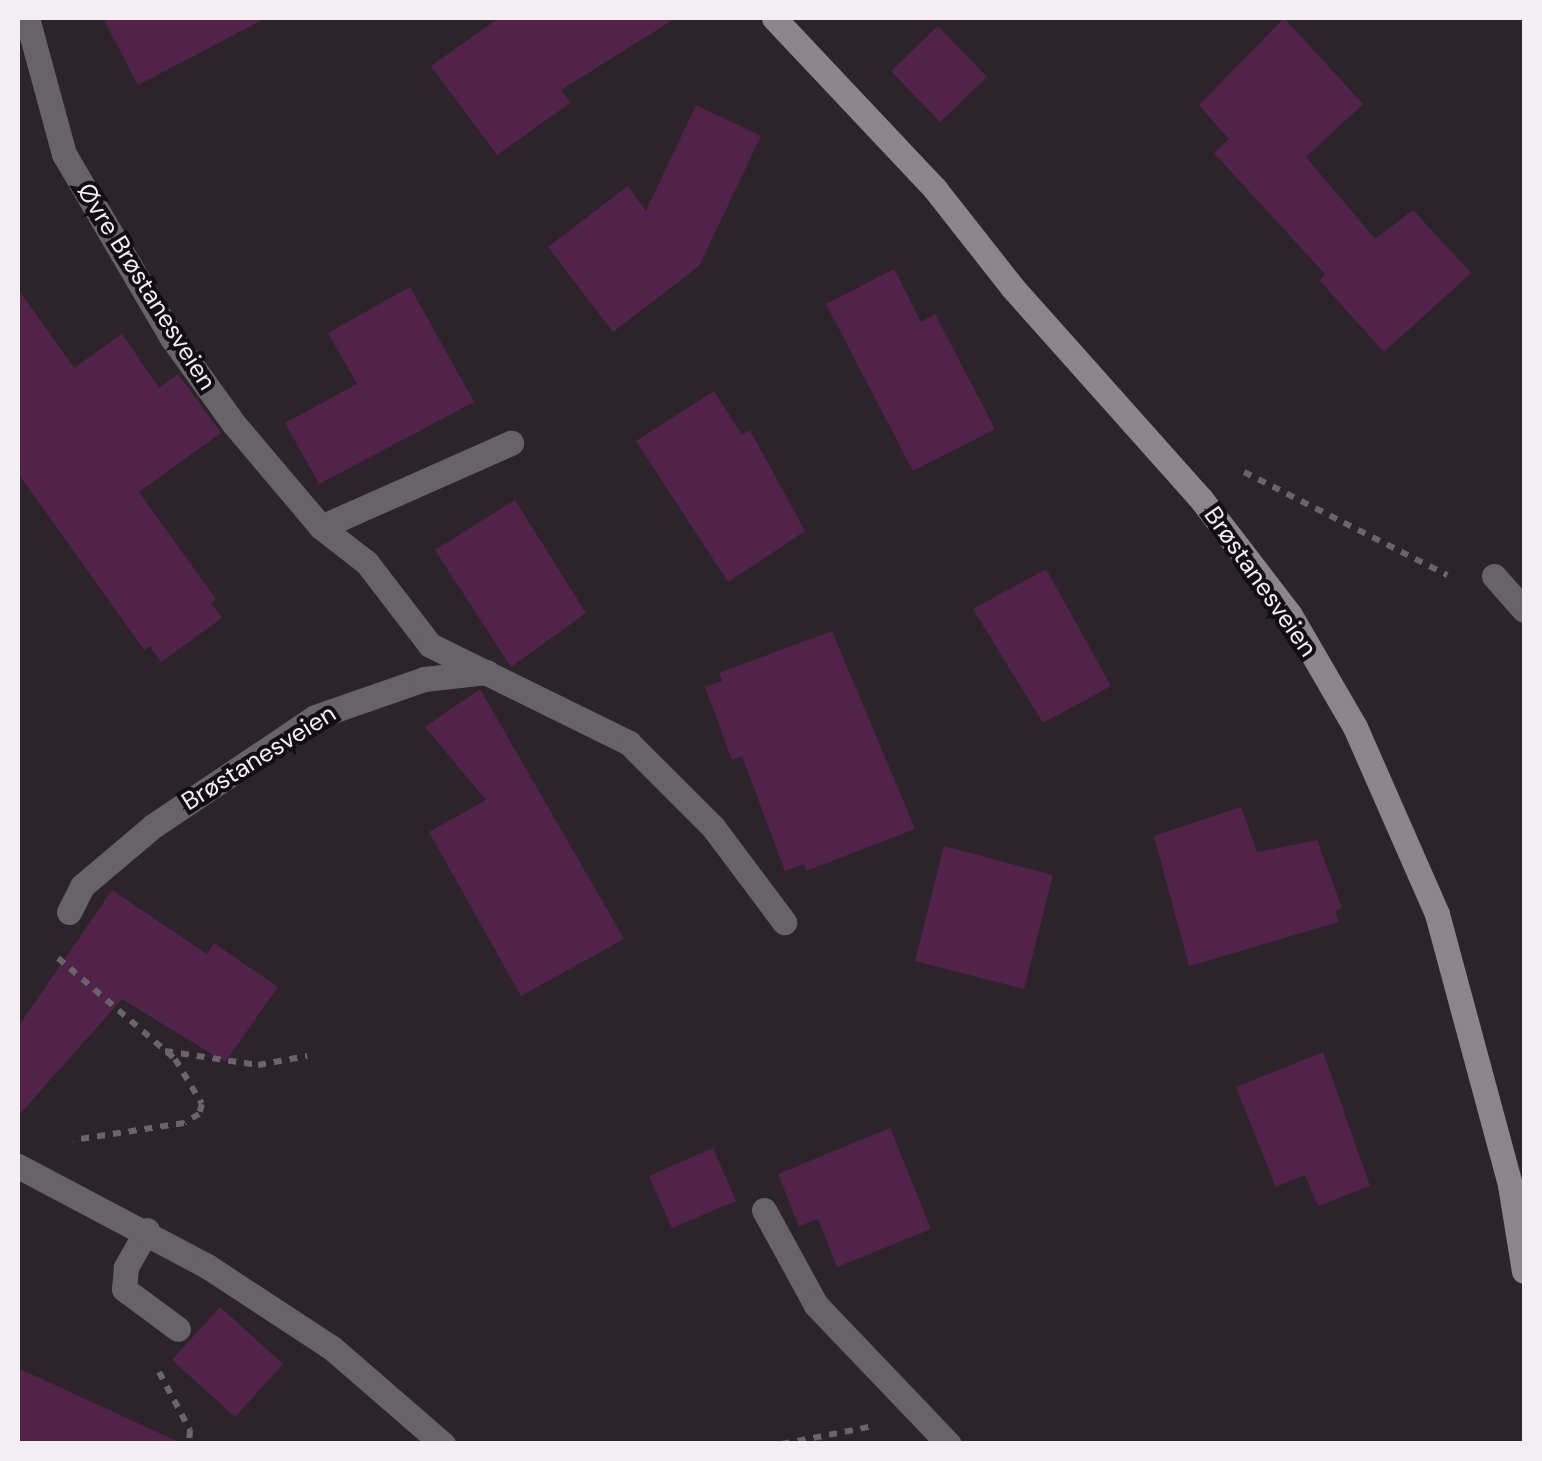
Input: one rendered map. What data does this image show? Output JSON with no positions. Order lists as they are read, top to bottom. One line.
{"streets":{"street":["Øvre Brøstanesveien","Brøstanesveien"]},"crossings":[["Øvre Brøstanesveien","Brøstanesveien"]]}
